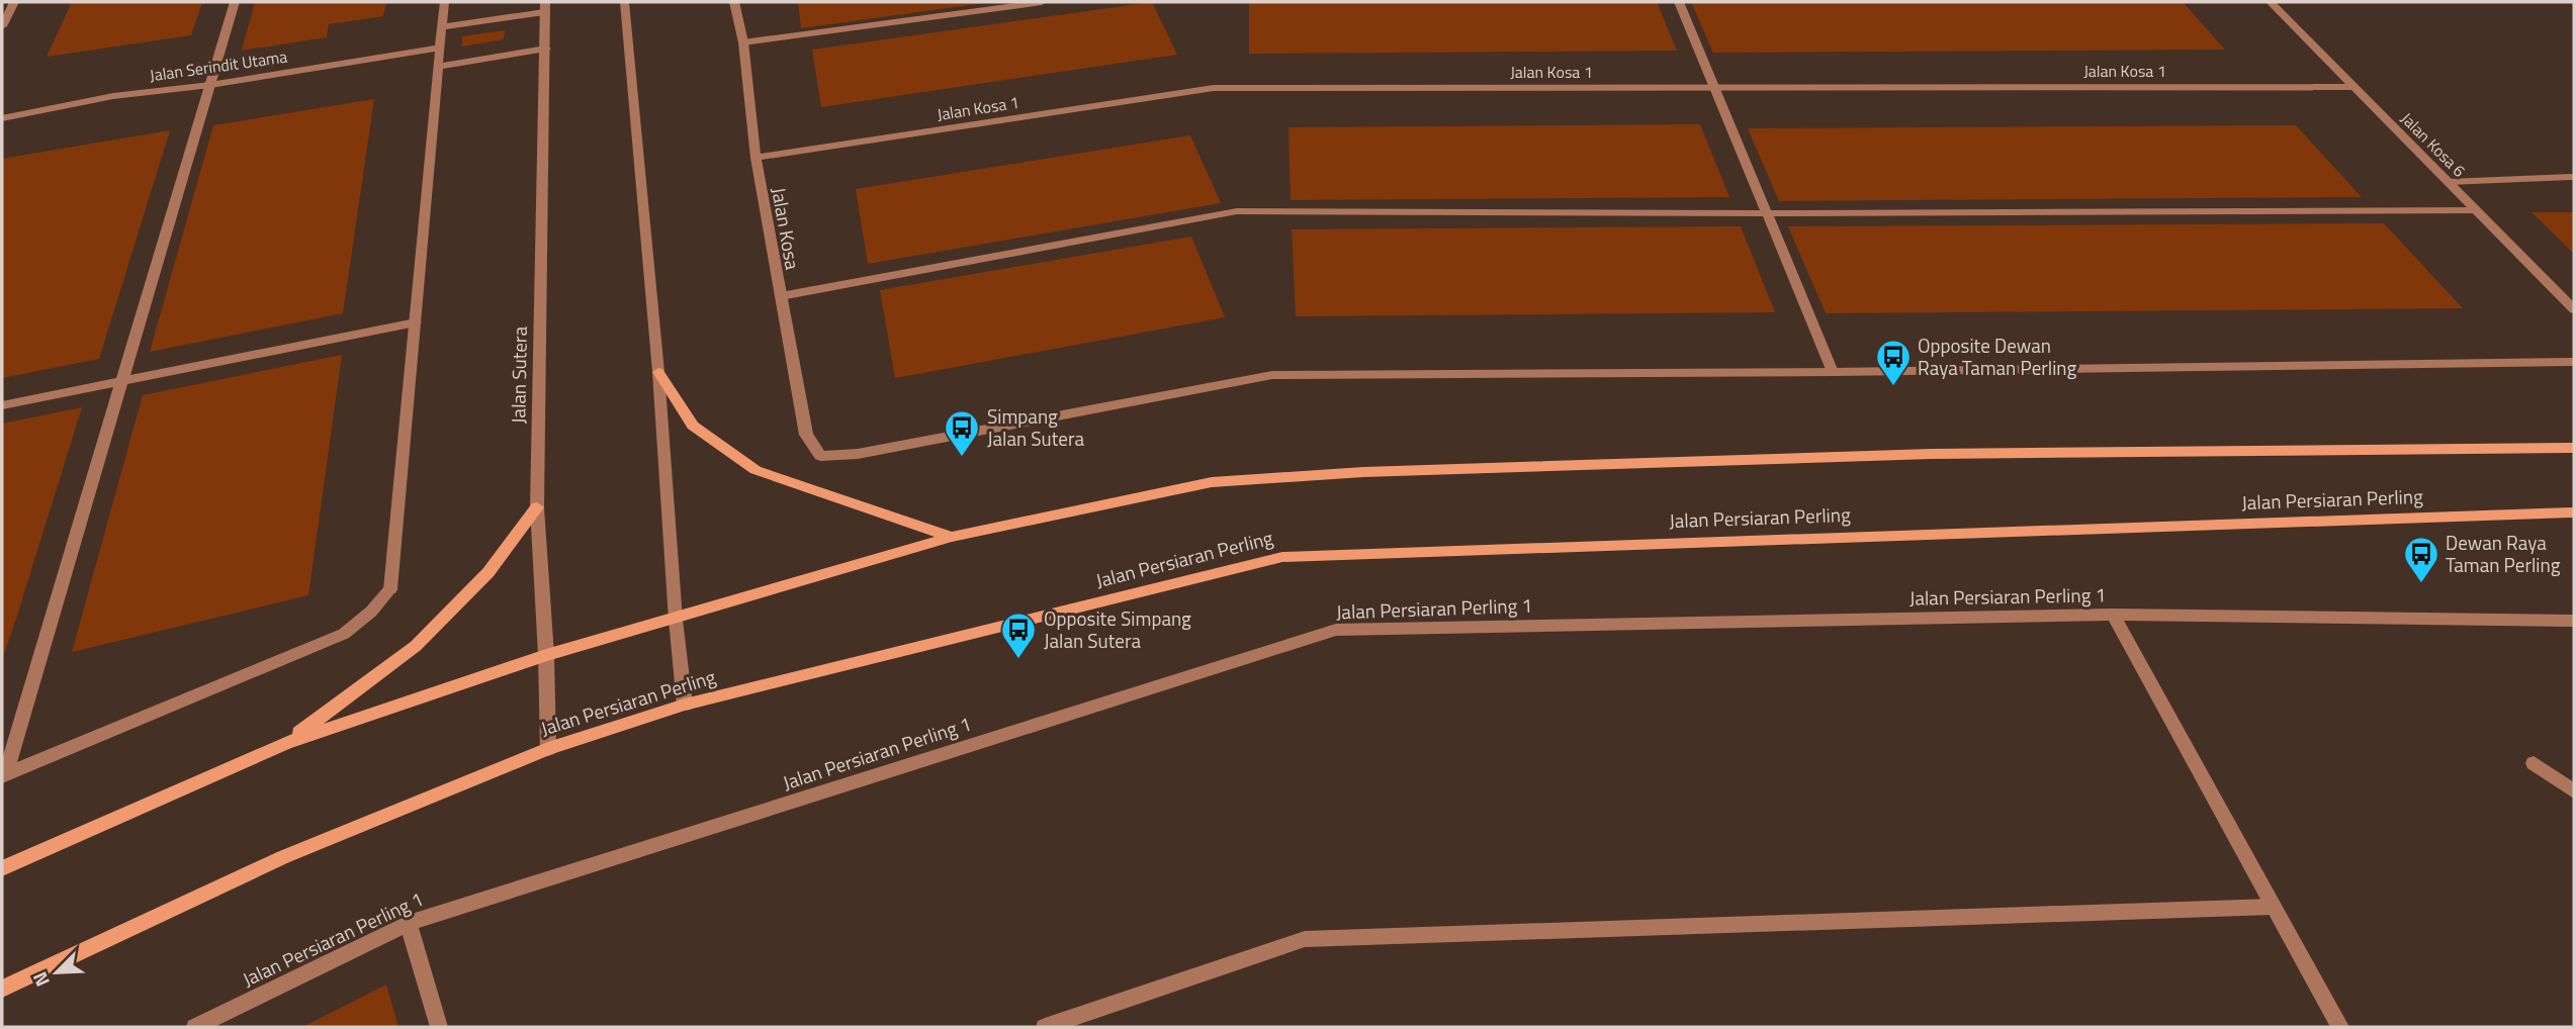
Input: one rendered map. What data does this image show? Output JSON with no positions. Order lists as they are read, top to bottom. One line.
{"streets":{"main road":["Jalan Persiaran Perling"],"street":["Jalan Serindit Utama","Jalan Kosa 1","Jalan Kosa 6","Jalan Kosa","Jalan Sutera","Jalan Persiaran Perling 1"]},"crossings":[["Jalan Kosa 1","Jalan Kosa 6"],["Jalan Kosa 1","Jalan Kosa"],["Jalan Sutera","Jalan Persiaran Perling"]],"places":{"bus stop":["Opposite Dewan Raya Taman Perling","Simpang Jalan Sutera","Dewan Raya Taman Perling","Opposite Simpang Jalan Sutera"]},"north":"bottom left"}
